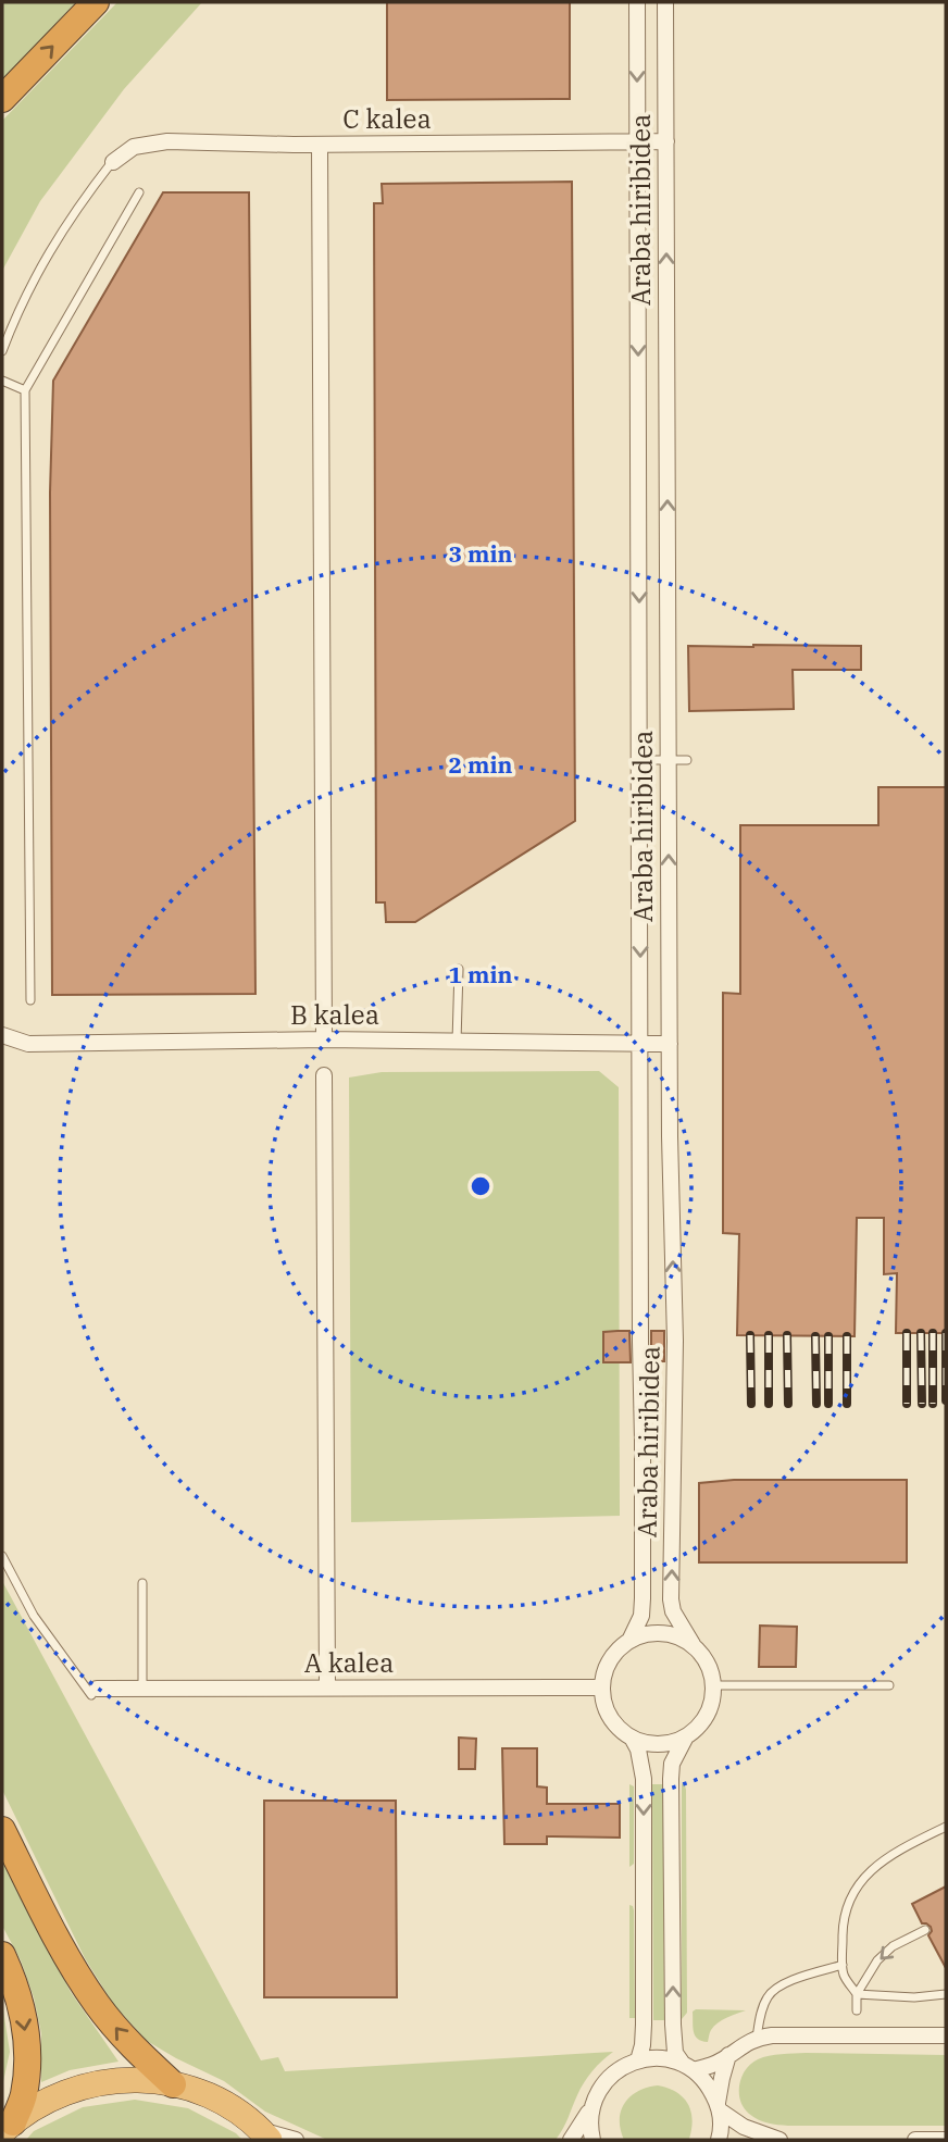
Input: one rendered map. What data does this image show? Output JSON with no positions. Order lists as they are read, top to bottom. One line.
{"streets":{"street":["C kalea","Araba hiribidea","B kalea","A kalea"]},"crossings":[["C kalea","Araba hiribidea"],["Araba hiribidea","B kalea"],["Araba hiribidea","A kalea"]],"rings":["3 min","2 min","1 min"]}
